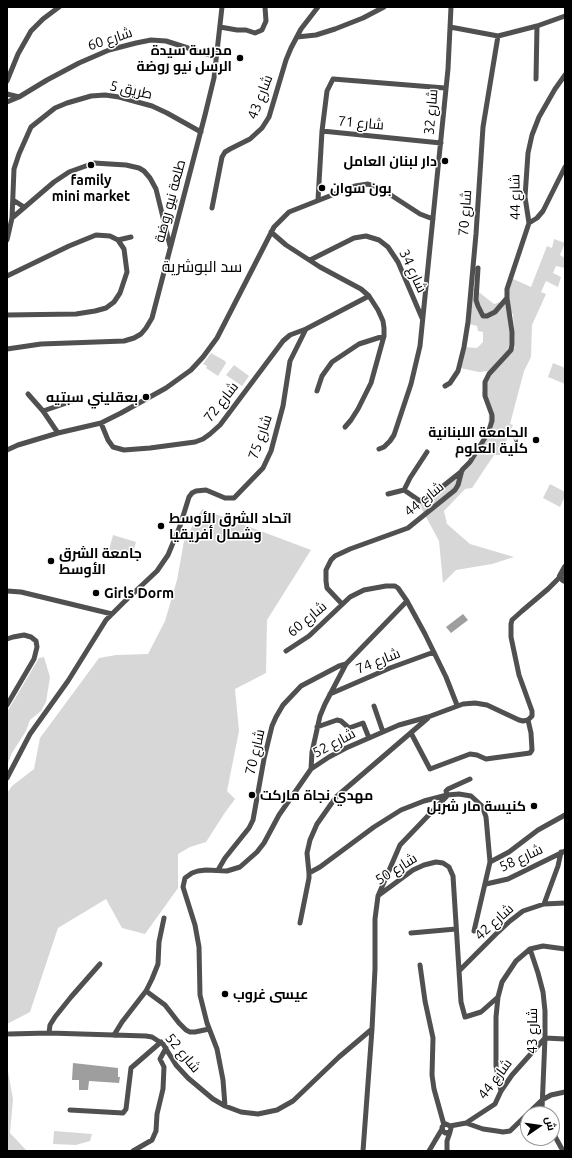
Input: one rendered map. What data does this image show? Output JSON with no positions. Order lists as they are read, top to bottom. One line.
{"streets":{"street":["شارع 60","طريق 5","شارع 43","شارع 32","شارع 71","شارع 44","طلعة نيو روضة","شارع 70","شارع 34","شارع 72","شارع 75","شارع 74","شارع 52","شارع 58","شارع 50","شارع 42"]},"crossings":[["شارع 60","شارع 44"],["شارع 60","طلعة نيو روضة"],["طريق 5","طلعة نيو روضة"],["شارع 43","شارع 44"],["شارع 32","شارع 71"],["شارع 32","شارع 34"],["شارع 70","شارع 52"],["شارع 72","شارع 75"],["شارع 58","شارع 50"],["شارع 50","شارع 42"]],"districts":["سد البوشرية"],"places":["مدرسة سيدة الرسل نيو روضة","دار لبنان العامل","family mini market","بون سوان","بعقليني سبتيه","الجامعة اللبنانية كلّية العلوم","اتحاد الشرق الأوسط وشمال أفريقيا","جامعة الشرق الأوسط","Girls Dorm","مهدي نجاة ماركت","كنيسة مار شربل","عيسى غروب"],"north":"right"}
